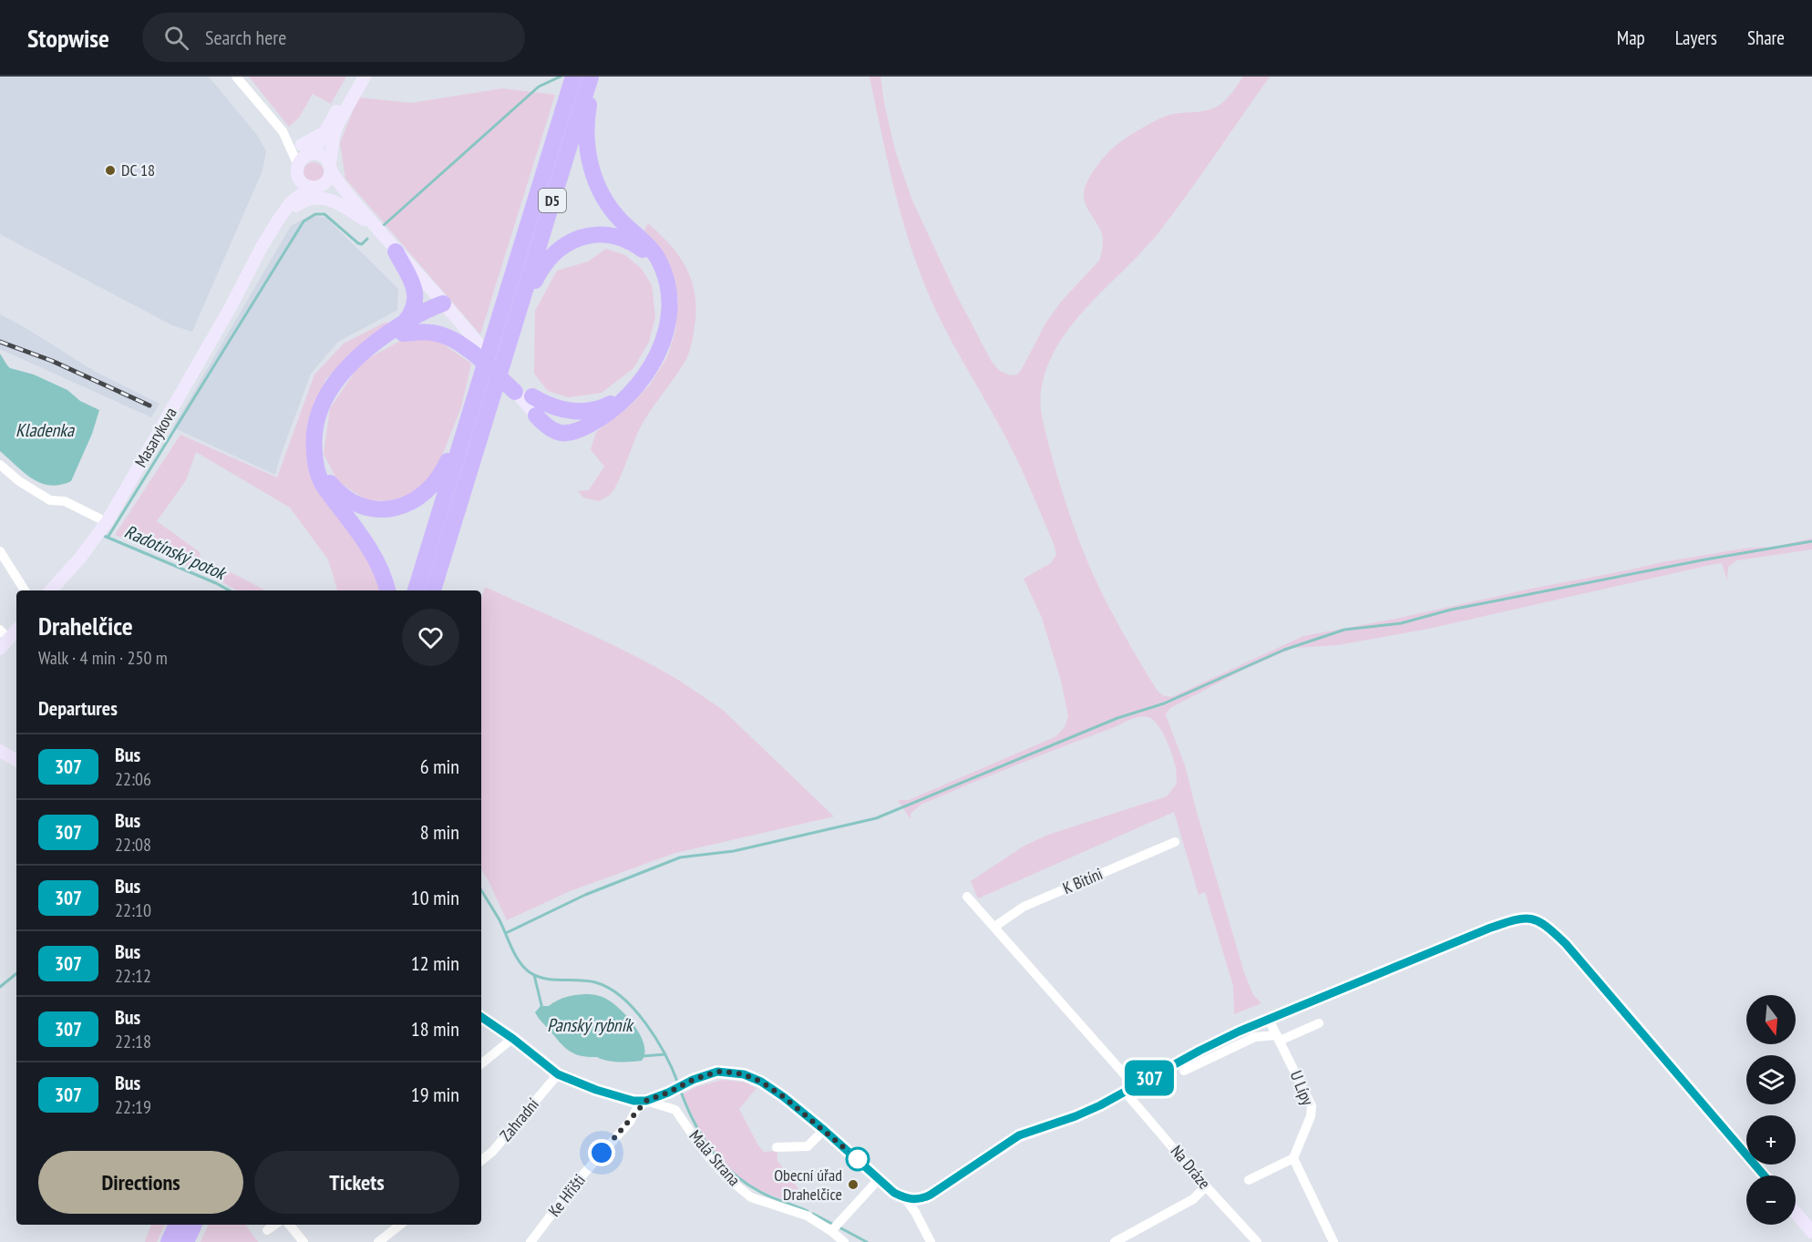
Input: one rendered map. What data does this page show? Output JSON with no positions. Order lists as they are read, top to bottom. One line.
{"streets":{"highway":["D5"],"main road":["Masarykova"],"street":["K Bitíni","U Lípy","Zahradní","Malá Strana","Na Dráze","Ke Hřišti"]},"crossings":[["K Bitíni","Na Dráze"],["Malá Strana","Ke Hřišti"]],"water":["Kladenka","Radotínský potok","Panský rybník"],"places":["DC 18","Obecní úřad Drahelčice"],"lines":["bus line 307"],"north":"bottom","page":{"header":"Stopwise","search":"Search here","nav":["Map","Layers","Share"],"on_map":"307","heading":[["Drahelčice","Walk · 4 min · 250 m"],"Departures"],"list":[{"mark":"307","name":"Bus","note":"22:06","value":"6 min"},{"mark":"307","name":"Bus","note":"22:08","value":"8 min"},{"mark":"307","name":"Bus","note":"22:10","value":"10 min"},{"mark":"307","name":"Bus","note":"22:12","value":"12 min"},{"mark":"307","name":"Bus","note":"22:18","value":"18 min"},{"mark":"307","name":"Bus","note":"22:19","value":"19 min"}],"map_buttons":["+","−"],"buttons":["Directions","Tickets"]}}
